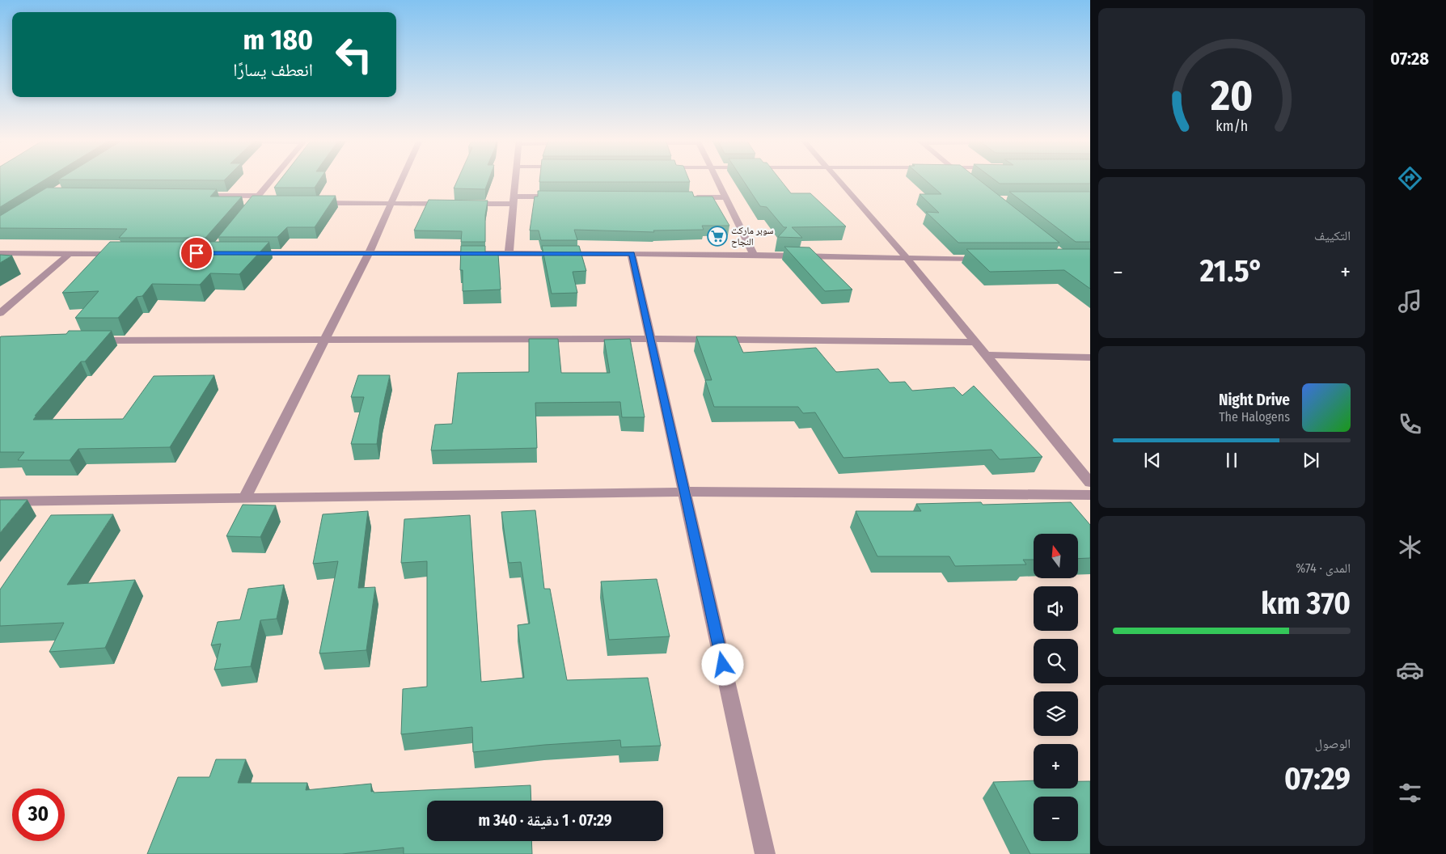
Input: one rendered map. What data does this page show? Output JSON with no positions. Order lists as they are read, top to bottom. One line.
{"places":{"supermarket":["سوبر ماركت النجاح"]},"north":"top","page":{"tabs":"07:28","turn":["180 m","انعطف يسارًا"],"tile":["التكييف",["المدى · 74%","370 km"],["الوصول","07:29"]],"heat":["−","21.5°","+"],"song":["Night Drive","The Halogens"],"map_buttons":["+","−"],"limit":"30","trip":"07:29 · 1 دقيقة · 340 m","gauge":["20","km/h"]}}
